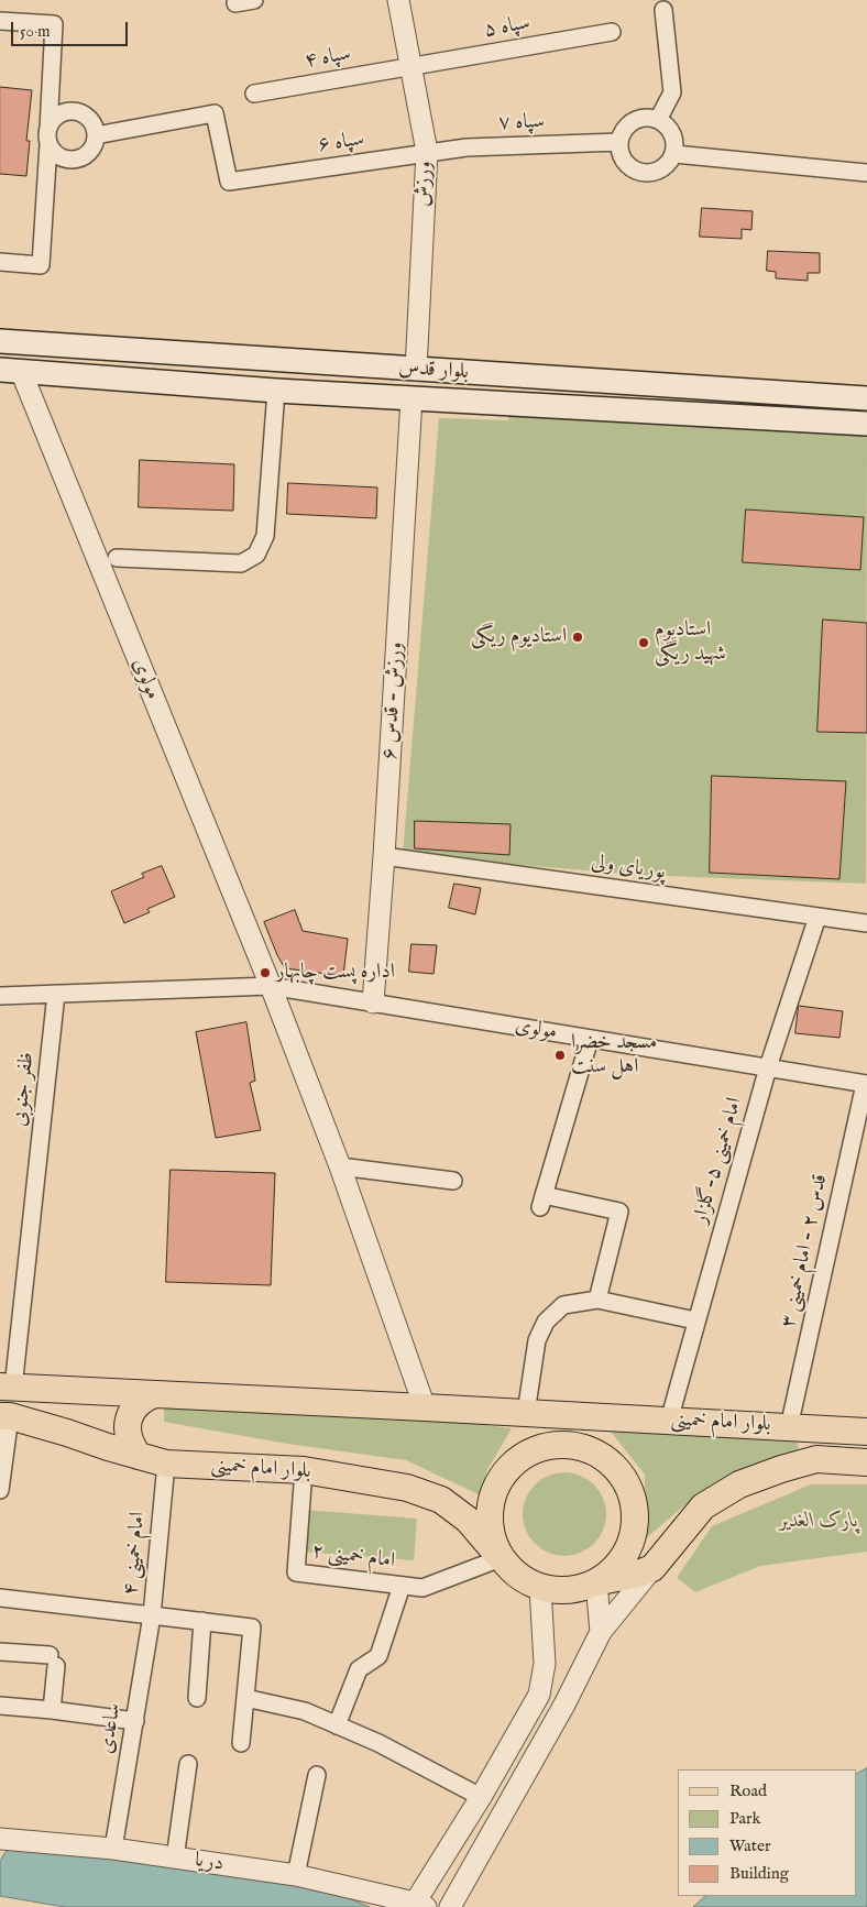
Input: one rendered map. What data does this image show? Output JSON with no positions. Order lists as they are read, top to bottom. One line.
{"streets":{"main road":["بلوار قدس","بلوار امام خمینی"],"street":["سپاه ۵","سپاه ۴","سپاه ۷","سپاه ۶","ورزش","مولوی","ورزش - قدس ۶","پوریای ولی","ظفر جنوبی","امام خمینی ۵-گلزار","قدس ۲ - امام خمینی ۳","امام خمینی ۴","امام خمینی ۲","ساعدی","دریا"]},"crossings":[["سپاه ۵","سپاه ۴"],["سپاه ۵","ورزش"],["سپاه ۴","ورزش"],["سپاه ۷","سپاه ۶"],["سپاه ۷","ورزش"],["سپاه ۶","ورزش"],["ورزش","بلوار قدس"],["بلوار قدس","مولوی"],["بلوار قدس","ورزش - قدس ۶"],["مولوی","ورزش - قدس ۶"],["مولوی","ظفر جنوبی"],["مولوی","امام خمینی ۵-گلزار"],["مولوی","قدس ۲ - امام خمینی ۳"],["مولوی","بلوار امام خمینی"],["ورزش - قدس ۶","پوریای ولی"],["پوریای ولی","امام خمینی ۵-گلزار"],["ظفر جنوبی","بلوار امام خمینی"],["امام خمینی ۵-گلزار","بلوار امام خمینی"],["قدس ۲ - امام خمینی ۳","بلوار امام خمینی"],["بلوار امام خمینی","امام خمینی ۴"],["بلوار امام خمینی","امام خمینی ۲"],["امام خمینی ۴","ساعدی"],["ساعدی","دریا"]],"parks":["پارک الغدیر"],"places":["استادیوم ریگی","استادیوم شهید ریگی","اداره پست چابهار","مسجد خضرا اهل سنت"],"legend":["Road","Park","Water","Building"],"scale_bar":"50 m"}
